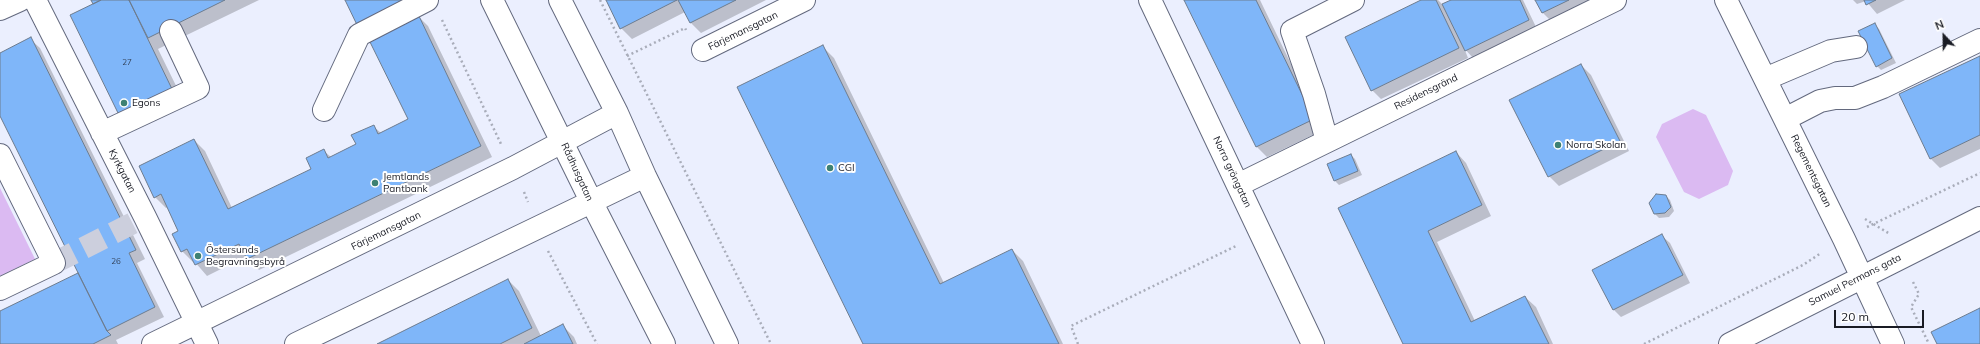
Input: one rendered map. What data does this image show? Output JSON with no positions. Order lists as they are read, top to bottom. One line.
{"streets":{"street":["Färjemansgatan","Residensgränd","Kyrkgatan","Regementsgatan","Rådhusgatan","Norra gröngatan","Samuel Permans gata"]},"crossings":[["Färjemansgatan","Kyrkgatan"],["Färjemansgatan","Rådhusgatan"],["Residensgränd","Norra gröngatan"],["Regementsgatan","Samuel Permans gata"]],"places":["Egons","Norra Skolan","CGI","Jemtlands Pantbank","Östersunds Begravningsbyrå"],"house_numbers":["27","26"],"scale_bar":"20 m","north":"top"}
